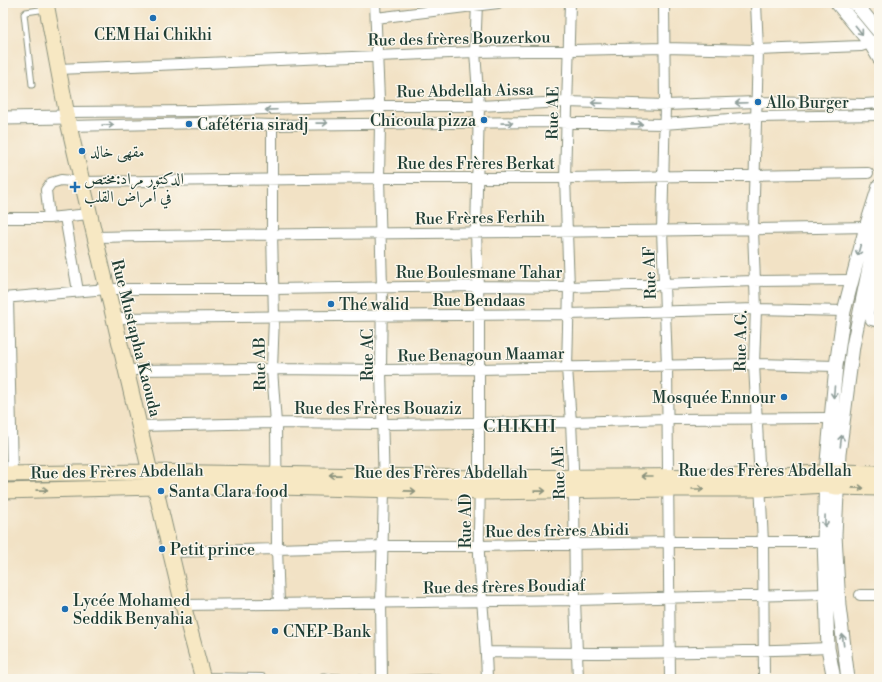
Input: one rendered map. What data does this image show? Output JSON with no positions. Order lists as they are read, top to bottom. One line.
{"streets":{"main road":["Rue Mustapha Kaouda","Rue des Frères Abdellah"],"street":["Rue des frères Bouzerkou","Rue Abdellah Aissa","Rue AE","Rue des Frères Berkat","Rue Frères Ferhih","Rue Boulesmane Tahar","Rue AF","Rue Bendaas","Rue A.G.","Rue Benagoun Maamar","Rue AC","Rue AB","Rue des Frères Bouaziz","Rue AD","Rue des frères Abidi","Rue des frères Boudiaf"]},"crossings":[["Rue des frères Bouzerkou","Rue AE"],["Rue des frères Bouzerkou","Rue AF"],["Rue des frères Bouzerkou","Rue Mustapha Kaouda"],["Rue des frères Bouzerkou","Rue A.G."],["Rue des frères Bouzerkou","Rue AC"],["Rue des frères Bouzerkou","Rue AD"],["Rue Abdellah Aissa","Rue AE"],["Rue Abdellah Aissa","Rue AF"],["Rue Abdellah Aissa","Rue Mustapha Kaouda"],["Rue Abdellah Aissa","Rue A.G."],["Rue Abdellah Aissa","Rue AC"],["Rue Abdellah Aissa","Rue AD"],["Rue AE","Rue des Frères Berkat"],["Rue AE","Rue Frères Ferhih"],["Rue AE","Rue Boulesmane Tahar"],["Rue AE","Rue Bendaas"],["Rue AE","Rue Benagoun Maamar"],["Rue AE","Rue des Frères Bouaziz"],["Rue AE","Rue des Frères Abdellah"],["Rue AE","Rue des frères Abidi"],["Rue AE","Rue des frères Boudiaf"],["Rue des Frères Berkat","Rue AF"],["Rue des Frères Berkat","Rue Mustapha Kaouda"],["Rue des Frères Berkat","Rue A.G."],["Rue des Frères Berkat","Rue AC"],["Rue des Frères Berkat","Rue AB"],["Rue des Frères Berkat","Rue AD"],["Rue Frères Ferhih","Rue AF"],["Rue Frères Ferhih","Rue Mustapha Kaouda"],["Rue Frères Ferhih","Rue A.G."],["Rue Frères Ferhih","Rue AC"],["Rue Frères Ferhih","Rue AB"],["Rue Frères Ferhih","Rue AD"],["Rue Boulesmane Tahar","Rue AF"],["Rue Boulesmane Tahar","Rue Mustapha Kaouda"],["Rue Boulesmane Tahar","Rue A.G."],["Rue Boulesmane Tahar","Rue AC"],["Rue Boulesmane Tahar","Rue AB"],["Rue Boulesmane Tahar","Rue AD"],["Rue AF","Rue Bendaas"],["Rue AF","Rue Benagoun Maamar"],["Rue AF","Rue des Frères Bouaziz"],["Rue AF","Rue des Frères Abdellah"],["Rue AF","Rue des frères Abidi"],["Rue AF","Rue des frères Boudiaf"],["Rue Bendaas","Rue Mustapha Kaouda"],["Rue Bendaas","Rue A.G."],["Rue Bendaas","Rue AC"],["Rue Bendaas","Rue AB"],["Rue Bendaas","Rue AD"],["Rue Mustapha Kaouda","Rue Benagoun Maamar"],["Rue Mustapha Kaouda","Rue des Frères Bouaziz"],["Rue Mustapha Kaouda","Rue des Frères Abdellah"],["Rue Mustapha Kaouda","Rue des frères Abidi"],["Rue Mustapha Kaouda","Rue des frères Boudiaf"],["Rue A.G.","Rue Benagoun Maamar"],["Rue A.G.","Rue des Frères Bouaziz"],["Rue A.G.","Rue des Frères Abdellah"],["Rue A.G.","Rue des frères Abidi"],["Rue A.G.","Rue des frères Boudiaf"],["Rue Benagoun Maamar","Rue AC"],["Rue Benagoun Maamar","Rue AB"],["Rue Benagoun Maamar","Rue AD"],["Rue AC","Rue des Frères Bouaziz"],["Rue AC","Rue des Frères Abdellah"],["Rue AC","Rue des frères Abidi"],["Rue AC","Rue des frères Boudiaf"],["Rue AB","Rue des Frères Bouaziz"],["Rue AB","Rue des Frères Abdellah"],["Rue AB","Rue des frères Abidi"],["Rue AB","Rue des frères Boudiaf"],["Rue des Frères Bouaziz","Rue AD"],["Rue des Frères Abdellah","Rue AD"],["Rue AD","Rue des frères Abidi"],["Rue AD","Rue des frères Boudiaf"]],"districts":["CHIKHI"],"places":{"other":["CEM Hai Chikhi","Allo Burger","Chicoula pizza","Cafétéria siradj","مقهى خالد","Thé walid","Mosquée Ennour","Santa Clara food","Petit prince","Lycée Mohamed Seddik Benyahia","CNEP-Bank"],"health":["الدكتور مراد:مختص في أمراض القلب"]}}
